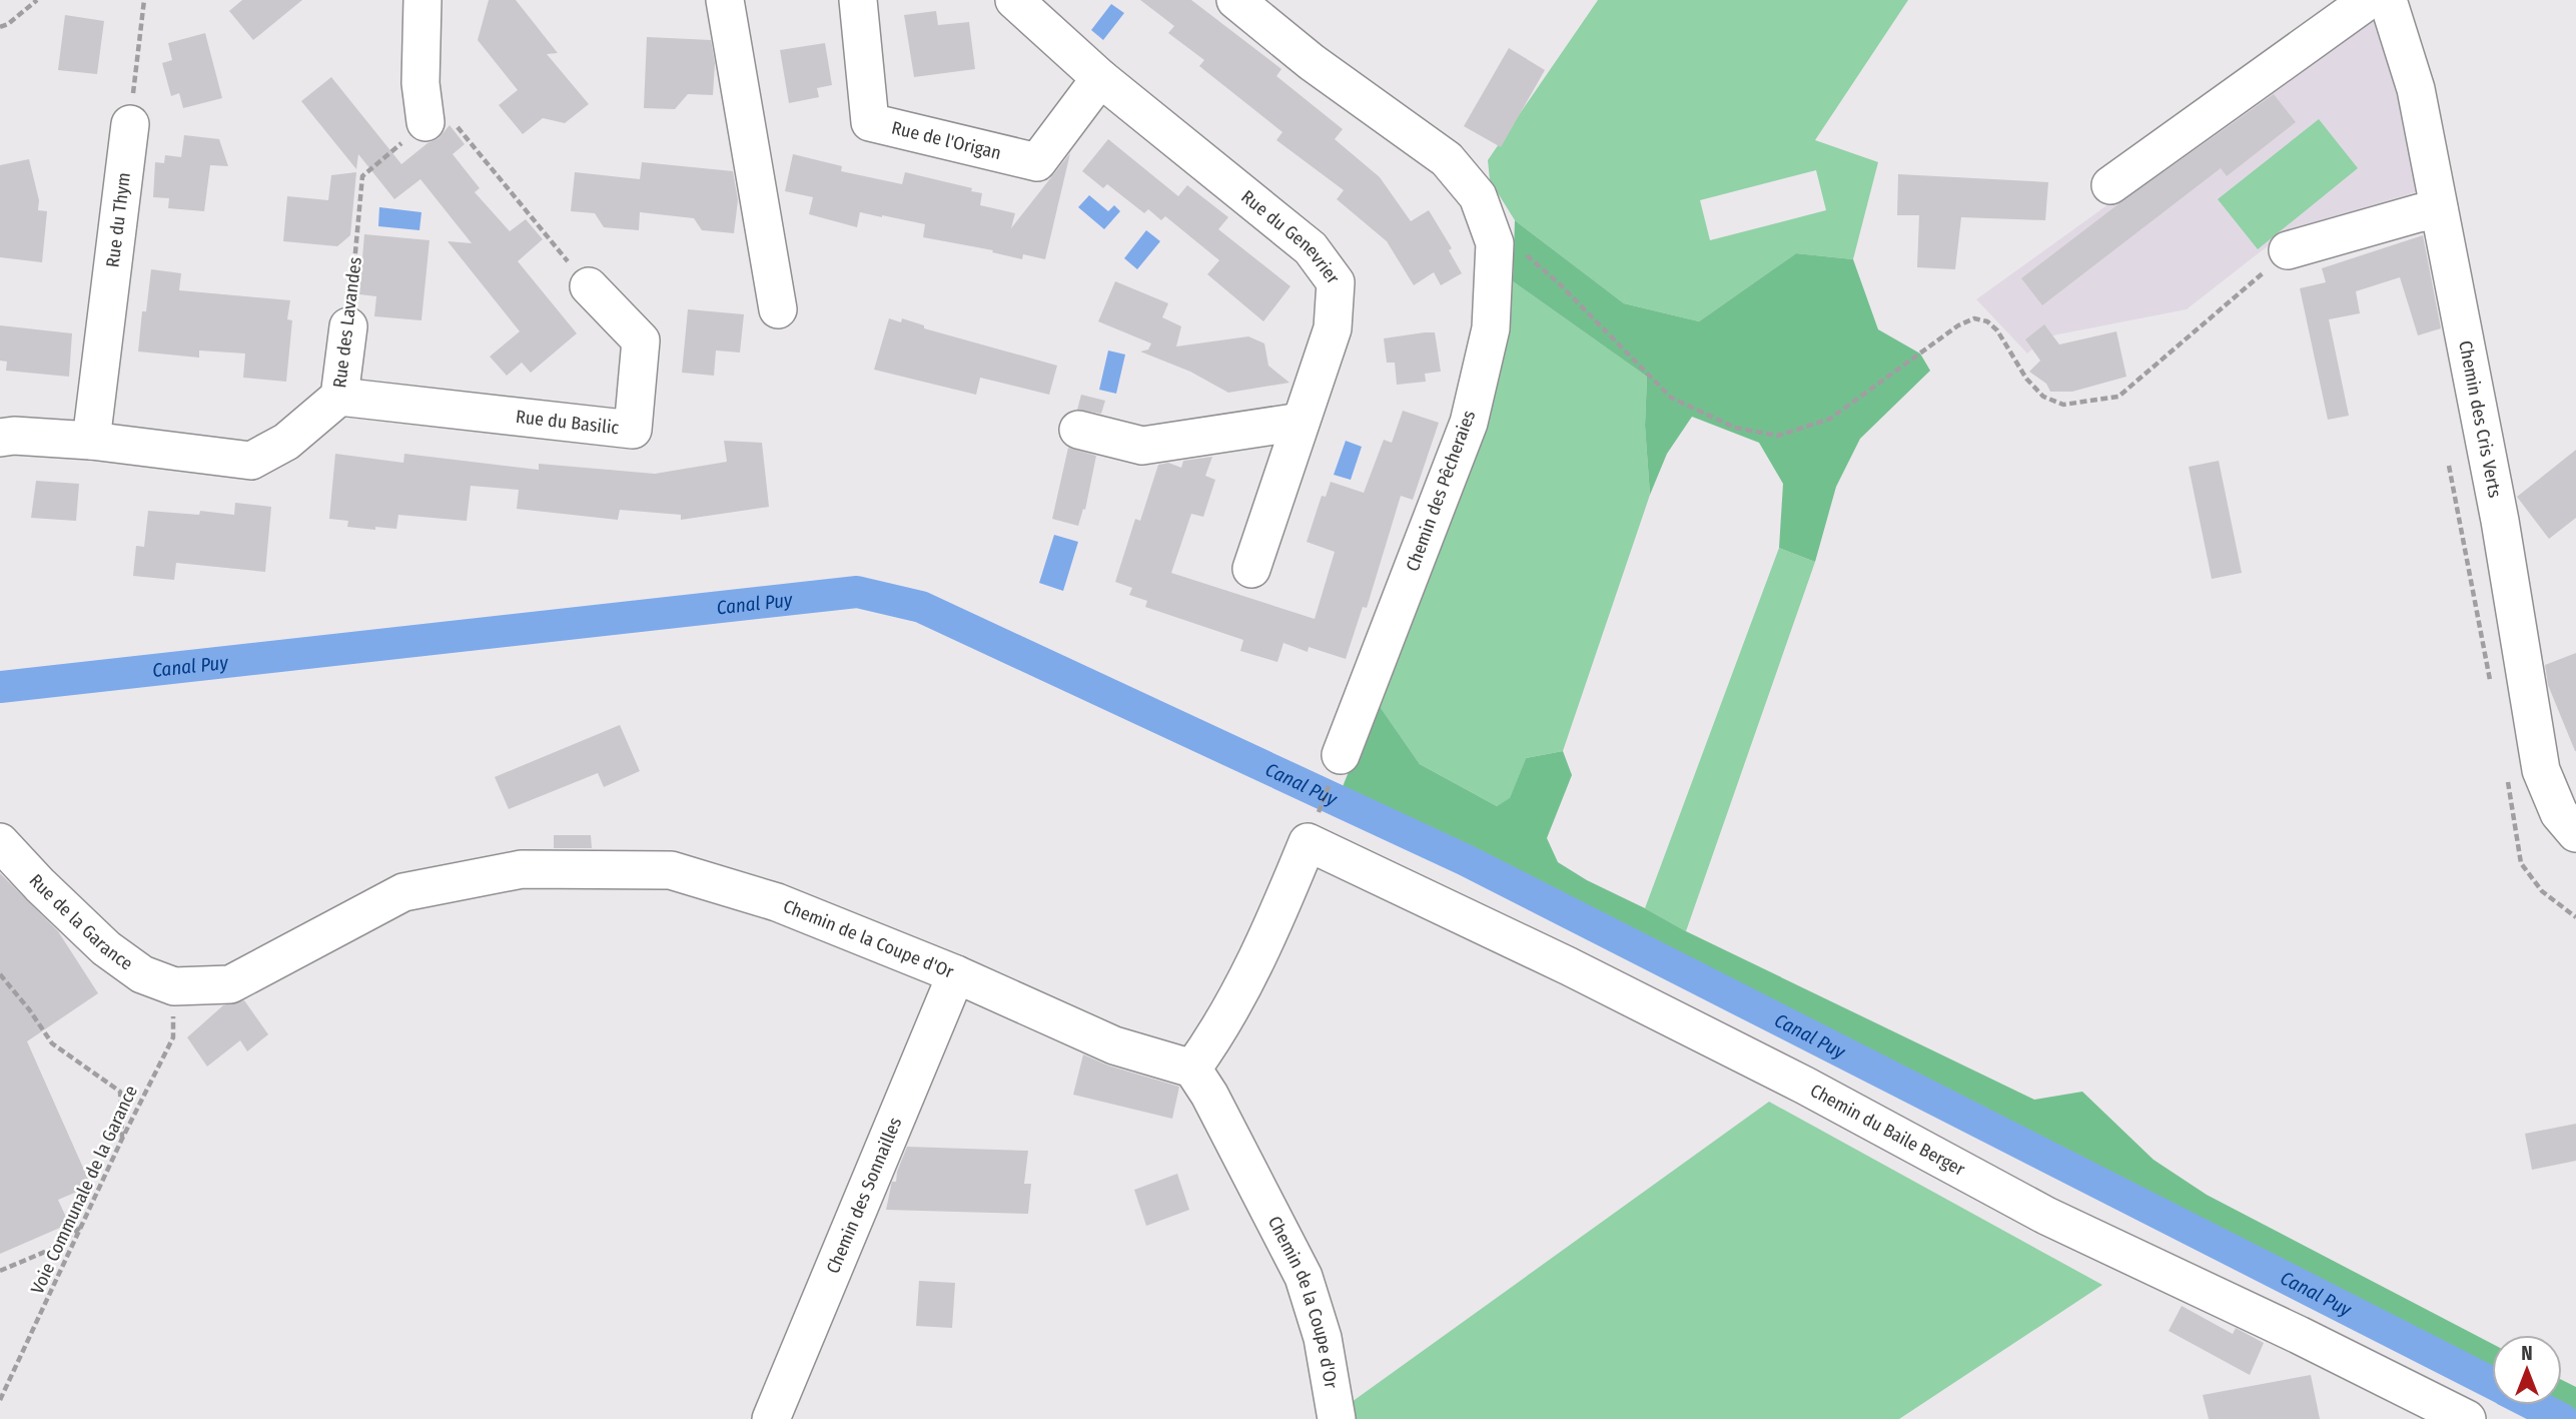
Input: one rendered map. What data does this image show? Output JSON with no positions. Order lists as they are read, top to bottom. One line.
{"streets":{"street":["Rue de l'Origan","Rue du Thym","Rue du Genevrier","Rue des Lavandes","Chemin des Cris Verts","Rue du Basilic","Chemin des Pêcheraies","Rue de la Garance","Chemin de la Coupe d'Or","Chemin du Baile Berger","Chemin des Sonnailles"],"path":["Voie Communale de la Garance"]},"crossings":[["Rue de l'Origan","Rue du Genevrier"],["Rue du Thym","Rue des Lavandes"],["Rue des Lavandes","Rue du Basilic"],["Rue de la Garance","Chemin de la Coupe d'Or"],["Rue de la Garance","Voie Communale de la Garance"],["Chemin de la Coupe d'Or","Chemin du Baile Berger"],["Chemin de la Coupe d'Or","Voie Communale de la Garance"],["Chemin de la Coupe d'Or","Chemin des Sonnailles"]],"water":["Canal Puy"],"north":"top"}
